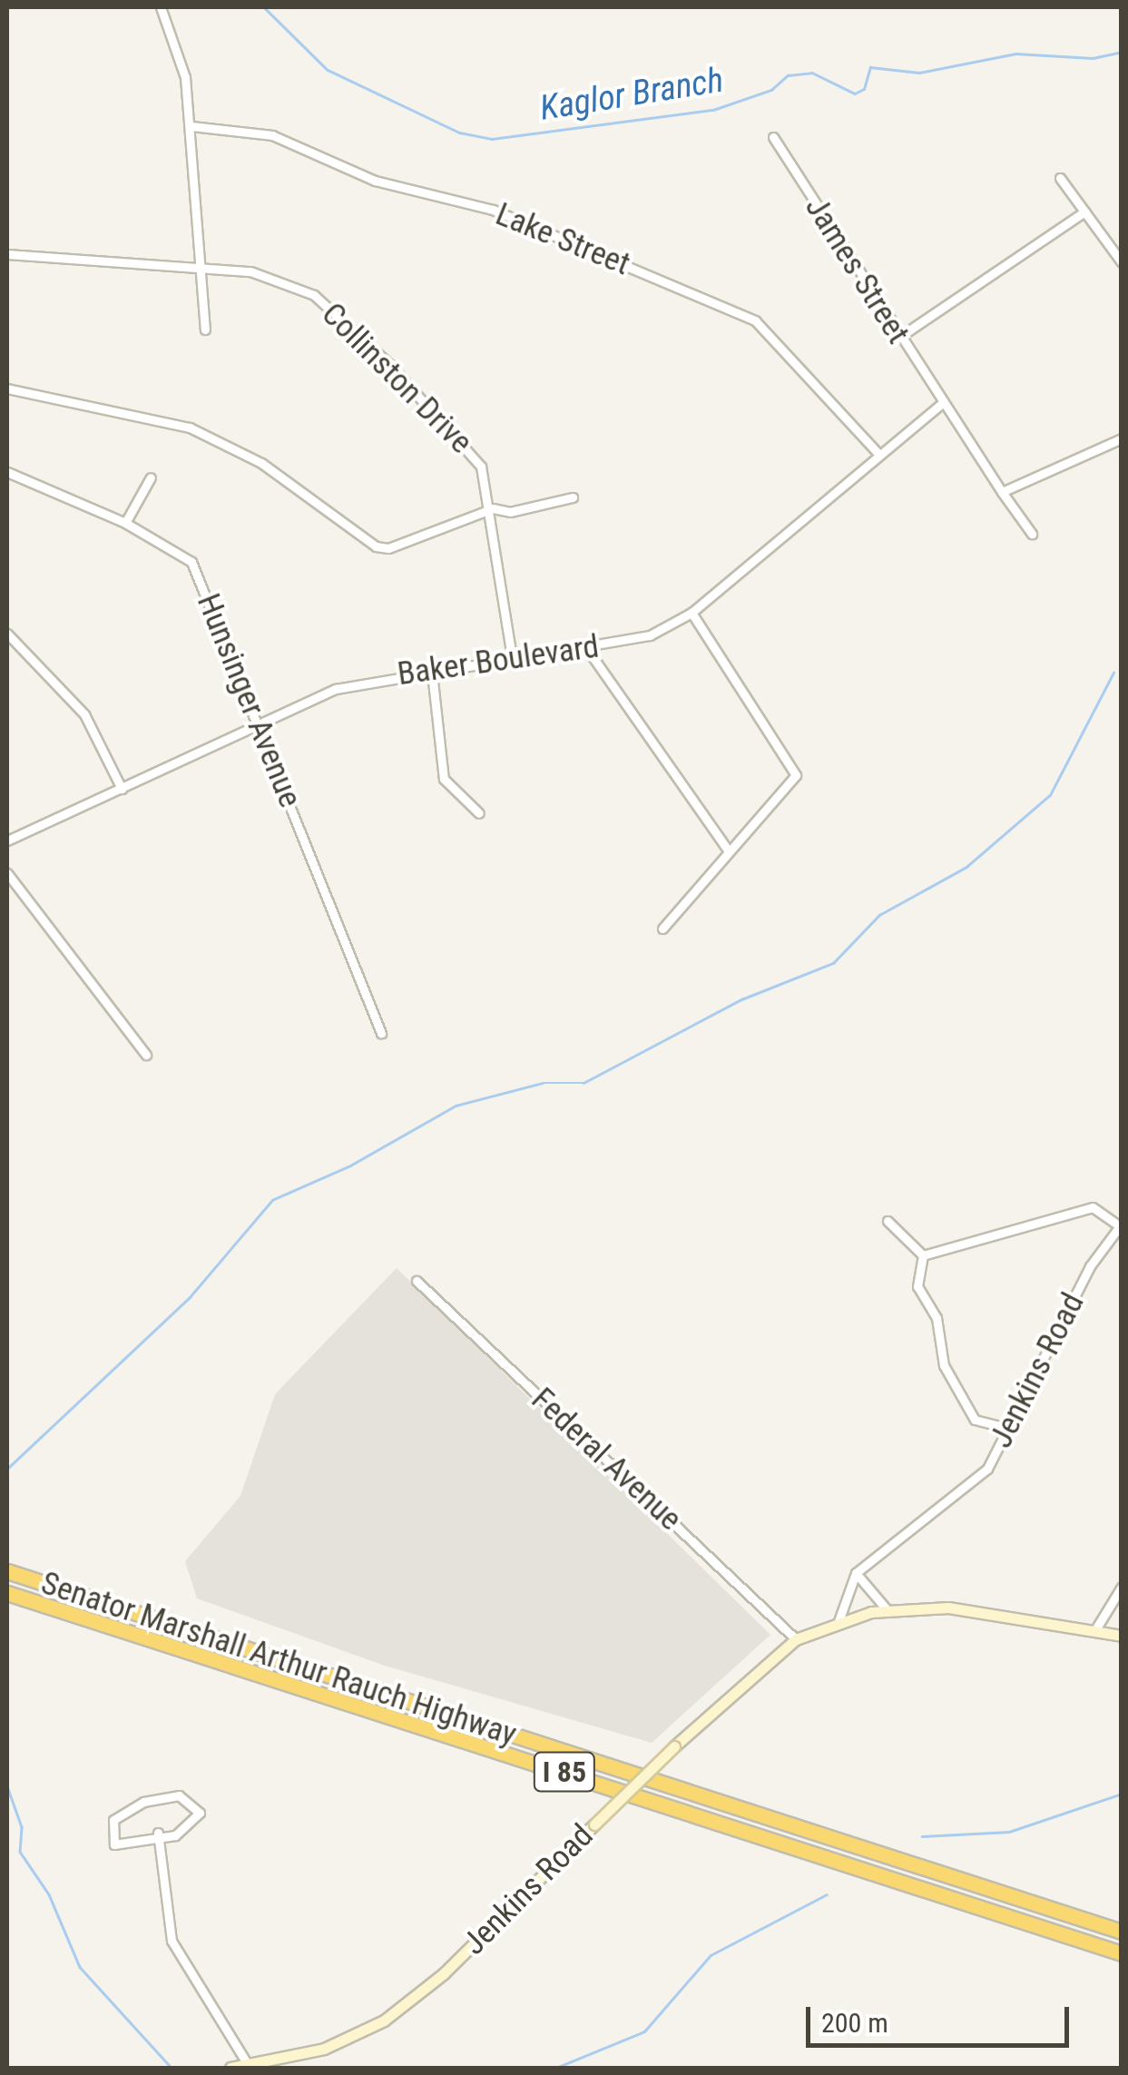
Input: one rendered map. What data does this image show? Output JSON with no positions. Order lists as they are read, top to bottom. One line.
{"streets":{"highway":["Senator Marshall Arthur Rauch Highway","I 85"],"street":["Lake Street","James Street","Collinston Drive","Baker Boulevard","Hunsinger Avenue","Jenkins Road","Federal Avenue"]},"crossings":[["Lake Street","Baker Boulevard"],["James Street","Baker Boulevard"],["Collinston Drive","Baker Boulevard"],["Baker Boulevard","Hunsinger Avenue"],["Jenkins Road","Federal Avenue"]],"water":["Kaglor Branch"],"scale_bar":"200 m"}
